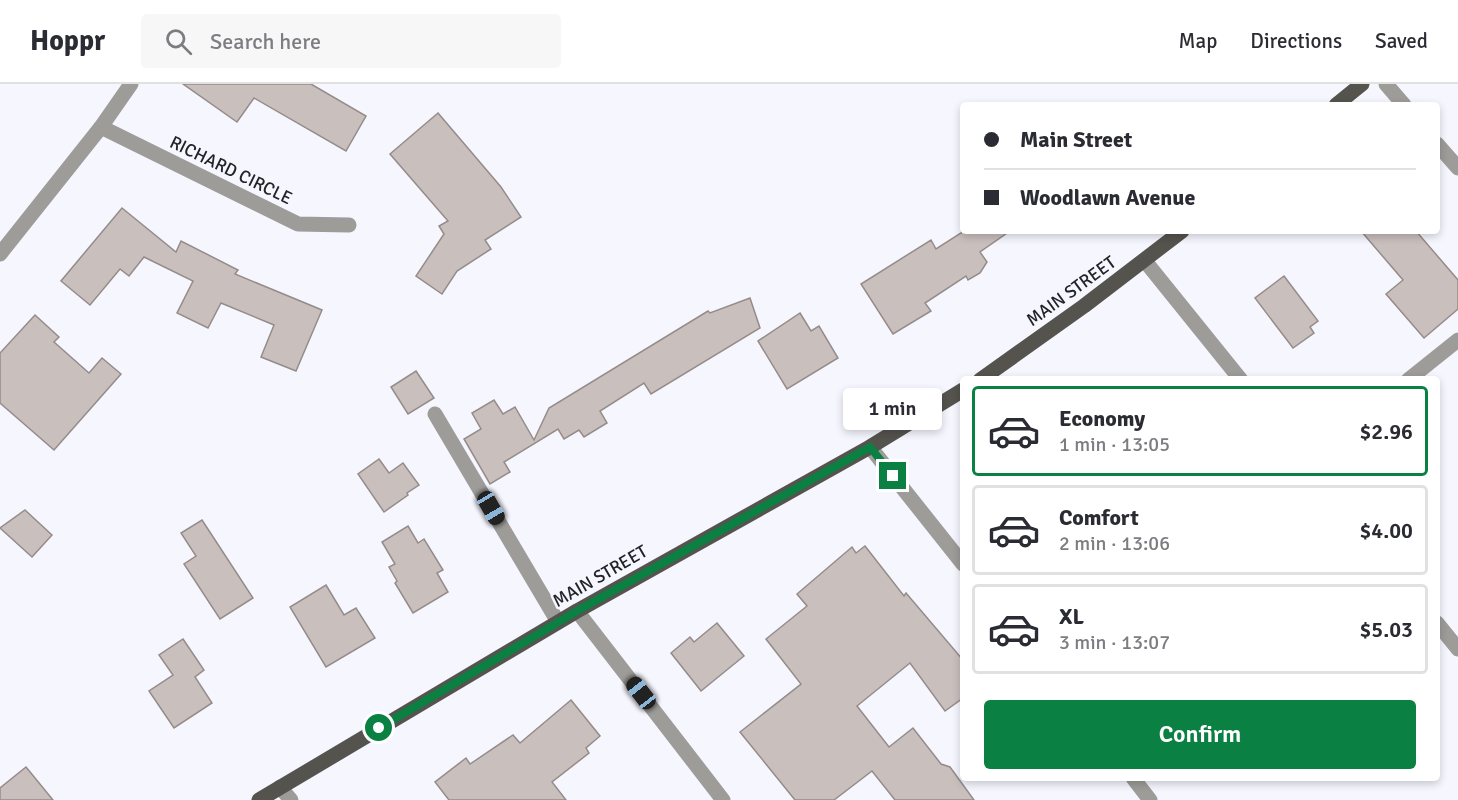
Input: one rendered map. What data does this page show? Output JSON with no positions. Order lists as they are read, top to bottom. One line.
{"streets":{"main road":["MAIN STREET"],"street":["RICHARD CIRCLE"]},"page":{"header":"Hoppr","search":"Search here","nav":["Map","Directions","Saved"],"banner":["Main Street","Woodlawn Avenue"],"list":[{"name":"Economy","note":"1 min · 13:05","value":"$2.96"},{"name":"Comfort","note":"2 min · 13:06","value":"$4.00"},{"name":"XL","note":"3 min · 13:07","value":"$5.03"}],"bubble":"1 min","buttons":"Confirm"}}
